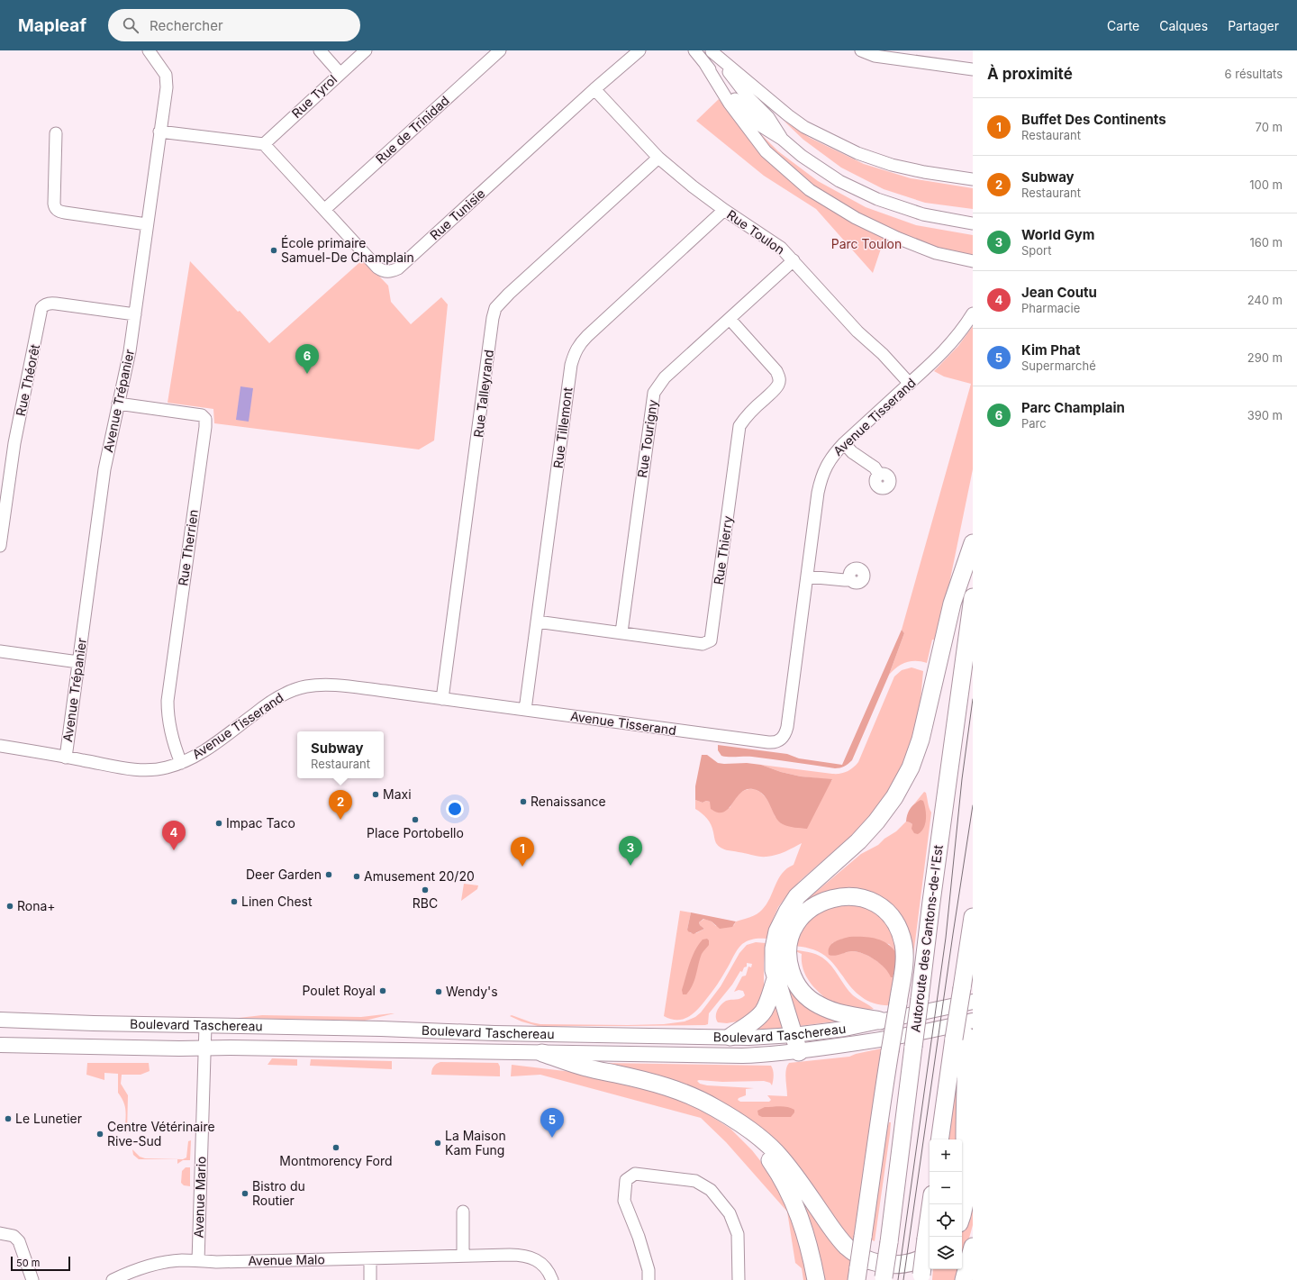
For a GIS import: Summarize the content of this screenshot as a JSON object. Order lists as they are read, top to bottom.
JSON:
{
  "streets": {
    "highway": ["Autoroute des Cantons-de-l'Est"],
    "main road": ["Boulevard Taschereau"],
    "street": [
      "Rue Tyrol",
      "Rue de Trinidad",
      "Rue Tunisie",
      "Rue Toulon",
      "Rue Théorêt",
      "Rue Talleyrand",
      "Avenue Trépanier",
      "Avenue Tisserand",
      "Rue Tillemont",
      "Rue Tourigny",
      "Rue Therrien",
      "Rue Thierry",
      "Avenue Mario",
      "Avenue Malo"
    ]
  },
  "crossings": [
    ["Rue Tyrol", "Rue Tunisie"],
    ["Rue de Trinidad", "Rue Tunisie"],
    ["Rue Tunisie", "Rue Toulon"],
    ["Rue Toulon", "Rue Talleyrand"],
    ["Rue Toulon", "Avenue Tisserand"],
    ["Rue Toulon", "Rue Tillemont"],
    ["Rue Toulon", "Rue Tourigny"],
    ["Rue Théorêt", "Avenue Trépanier"],
    ["Rue Talleyrand", "Avenue Tisserand"],
    ["Avenue Trépanier", "Avenue Tisserand"],
    ["Avenue Trépanier", "Rue Therrien"],
    ["Avenue Tisserand", "Rue Tillemont"],
    ["Avenue Tisserand", "Rue Therrien"],
    ["Rue Tillemont", "Rue Thierry"],
    ["Rue Tourigny", "Rue Thierry"],
    ["Boulevard Taschereau", "Avenue Mario"],
    ["Avenue Mario", "Avenue Malo"]
  ],
  "parks": ["Parc Toulon"],
  "places": [
    "École primaire Samuel-De Champlain",
    "Maxi",
    "Renaissance",
    "Place Portobello",
    "Impac Taco",
    "Deer Garden",
    "Amusement 20/20",
    "RBC",
    "Linen Chest",
    "Rona+",
    "Poulet Royal",
    "Wendy's",
    "Le Lunetier",
    "Centre Vétérinaire Rive-Sud",
    "La Maison Kam Fung",
    "Montmorency Ford",
    "Bistro du Routier"
  ],
  "scale_bar": "50 m",
  "page": {
    "header": "Mapleaf",
    "search": "Rechercher",
    "nav": ["Carte", "Calques", "Partager"],
    "heading": ["À proximité", "6 résultats"],
    "list": [
      {
        "mark": "1",
        "name": "Buffet Des Continents",
        "note": "Restaurant",
        "value": "70 m"
      },
      {
        "mark": "2",
        "name": "Subway",
        "note": "Restaurant",
        "value": "100 m"
      },
      {
        "mark": "3",
        "name": "World Gym",
        "note": "Sport",
        "value": "160 m"
      },
      {
        "mark": "4",
        "name": "Jean Coutu",
        "note": "Pharmacie",
        "value": "240 m"
      },
      {
        "mark": "5",
        "name": "Kim Phat",
        "note": "Supermarché",
        "value": "290 m"
      },
      {
        "mark": "6",
        "name": "Parc Champlain",
        "note": "Parc",
        "value": "390 m"
      }
    ],
    "pins": [
      "6",
      "2",
      "4",
      "3",
      "1",
      "5"
    ],
    "popup": ["Subway", "Restaurant"],
    "map_buttons": ["+", "−"],
    "scale": "50 m"
  }
}
